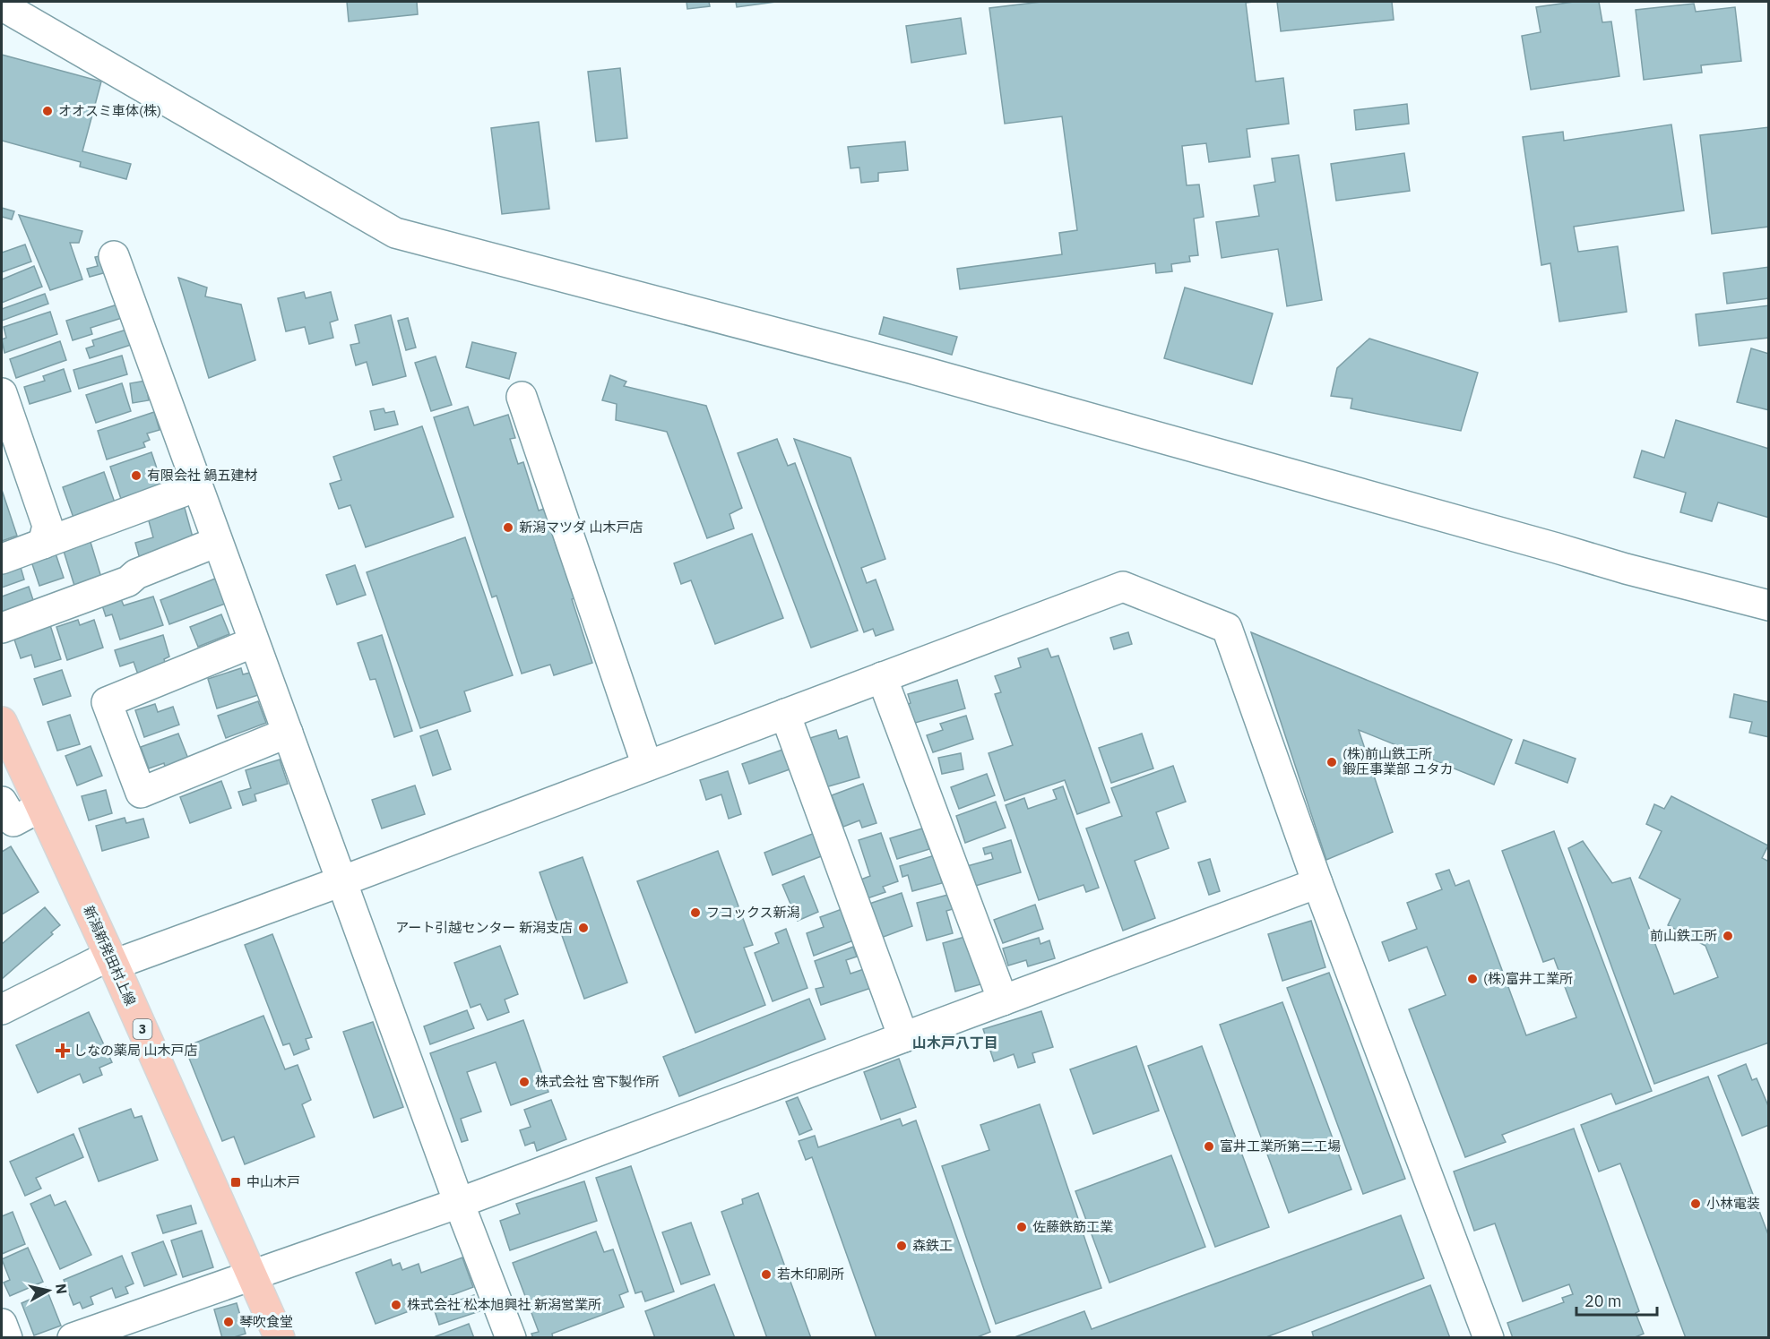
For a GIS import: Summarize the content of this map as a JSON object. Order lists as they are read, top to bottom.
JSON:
{
  "streets": {
    "main road": ["新潟新発田村上線", "3"]
  },
  "districts": ["山木戸八丁目"],
  "places": {
    "other": [
      "オオスミ車体(株)",
      "有限会社 鍋五建材",
      "新潟マツダ 山木戸店",
      "(株)前山鉄工所 鍛圧事業部 ユタカ",
      "フコックス新潟",
      "アート引越センター 新潟支店",
      "前山鉄工所",
      "(株)富井工業所",
      "株式会社 宮下製作所",
      "富井工業所第二工場",
      "小林電装",
      "佐藤鉄筋工業",
      "森鉄工",
      "若木印刷所",
      "株式会社 松本旭興社 新潟営業所",
      "琴吹食堂"
    ],
    "health": ["しなの薬局 山木戸店"],
    "transit": ["中山木戸"]
  },
  "scale_bar": "20 m",
  "north": "right"
}
